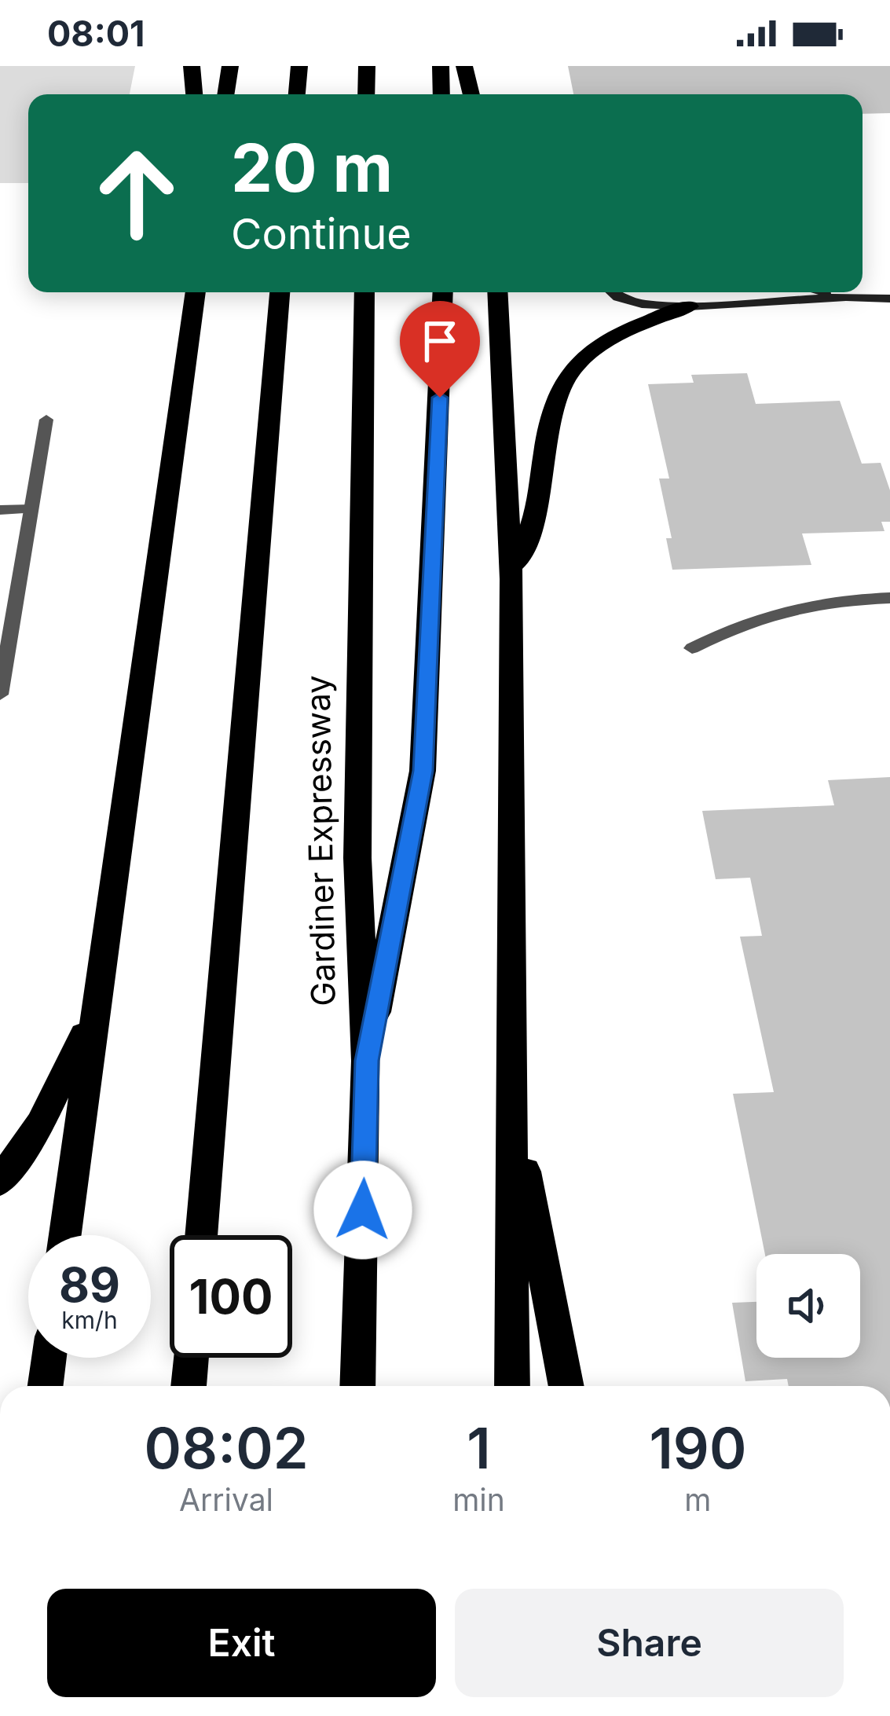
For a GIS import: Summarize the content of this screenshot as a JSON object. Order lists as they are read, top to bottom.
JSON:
{
  "streets": {
    "highway": ["Gardiner Expressway"]
  },
  "page": {
    "status": "08:01",
    "turn": ["20 m", "Continue"],
    "speed": "89 km/h",
    "limit": "100",
    "eta": [
      "08:02",
      "Arrival",
      "1",
      "min",
      "190",
      "m"
    ],
    "buttons": ["Exit", "Share"]
  }
}
